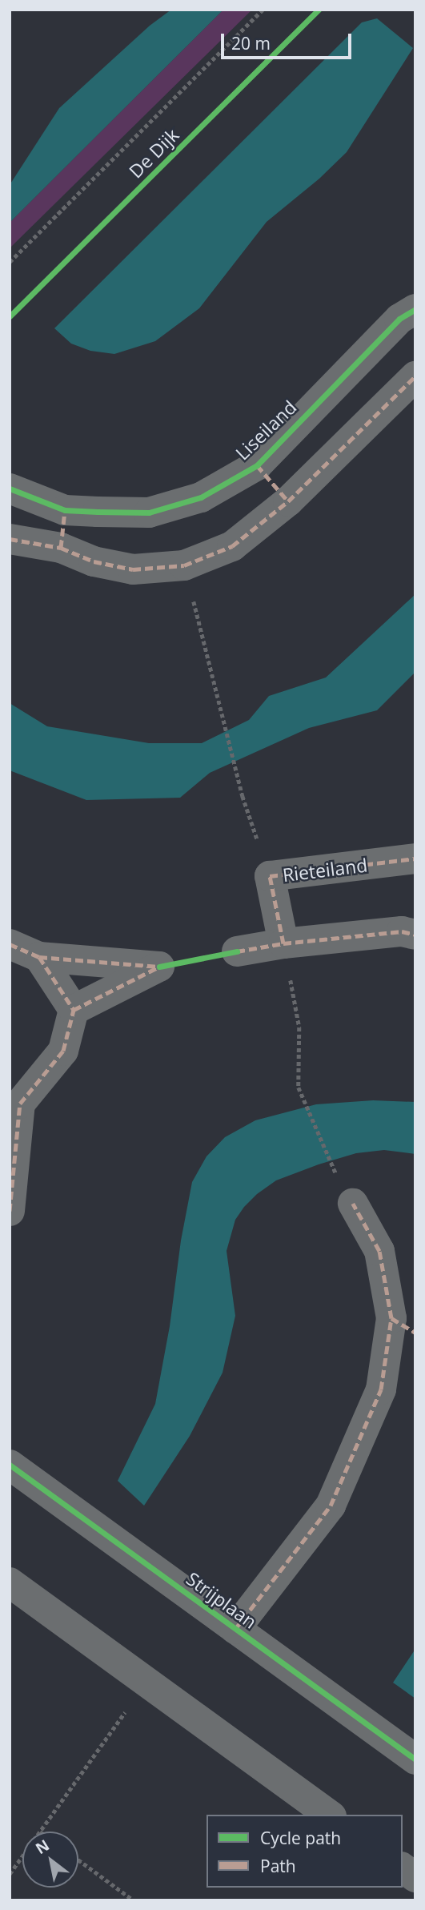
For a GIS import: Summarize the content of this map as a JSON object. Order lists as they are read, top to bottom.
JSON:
{
  "streets": {
    "street": ["Liseiland", "Rieteiland", "Strijplaan"],
    "cycle path": ["De Dijk"]
  },
  "legend": ["Cycle path", "Path"],
  "scale_bar": "20 m",
  "north": "top left"
}
